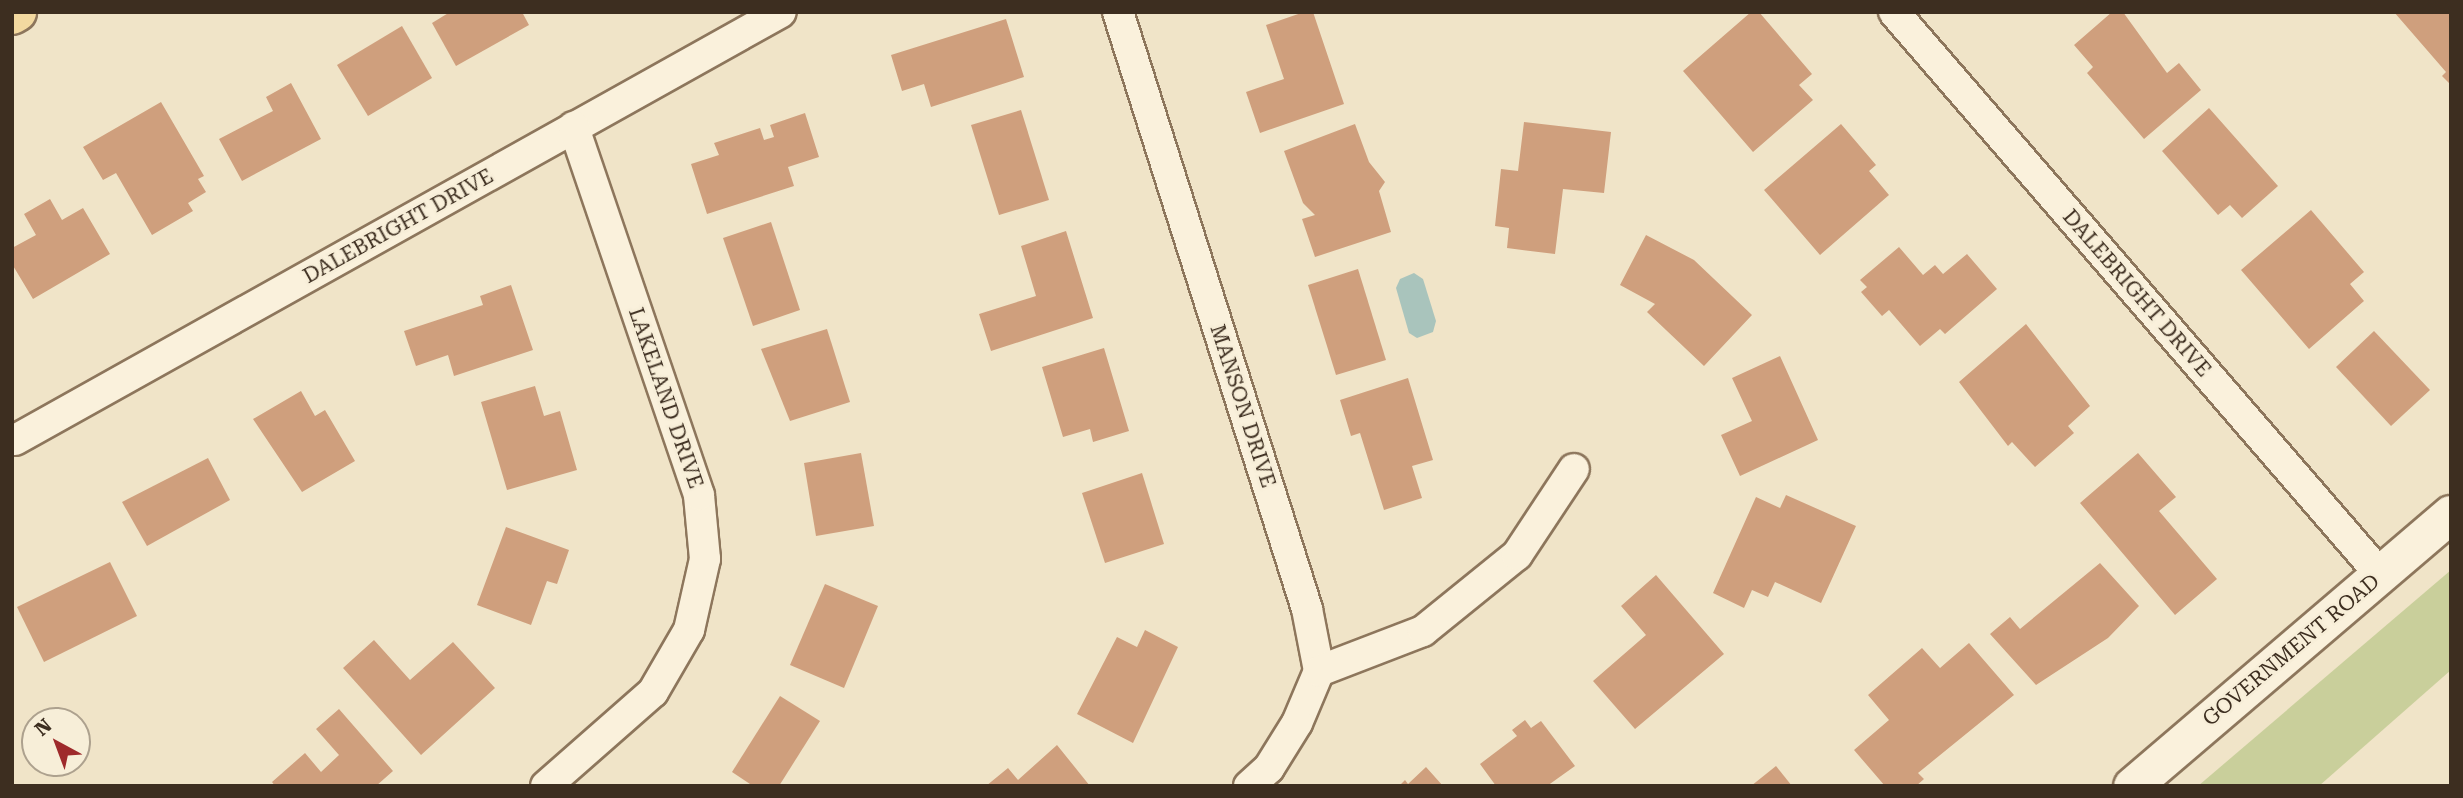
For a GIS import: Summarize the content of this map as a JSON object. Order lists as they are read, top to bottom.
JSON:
{
  "streets": {
    "street": [
      "DALEBRIGHT DRIVE",
      "LAKELAND DRIVE",
      "MANSON DRIVE",
      "GOVERNMENT ROAD"
    ]
  },
  "crossings": [
    ["DALEBRIGHT DRIVE", "LAKELAND DRIVE"],
    ["DALEBRIGHT DRIVE", "GOVERNMENT ROAD"]
  ],
  "north": "top left"
}
